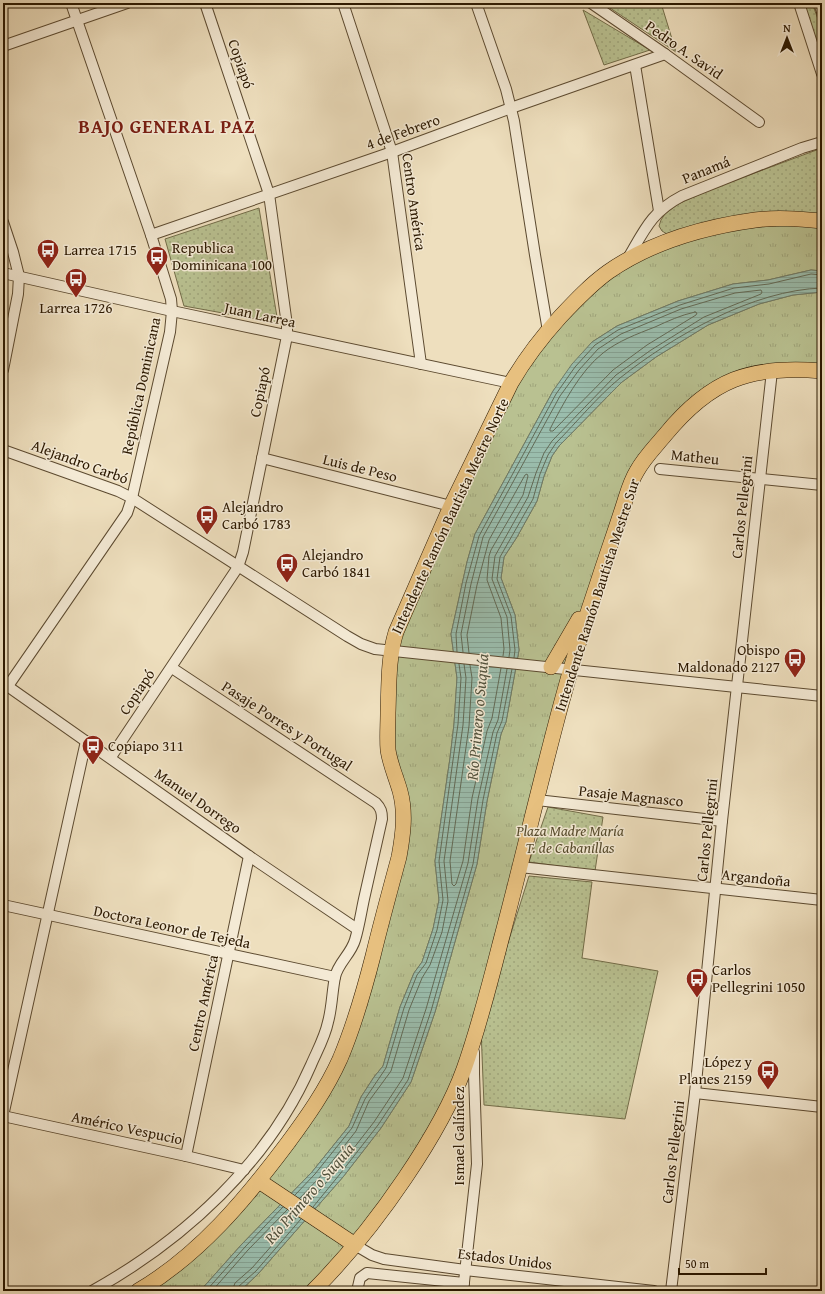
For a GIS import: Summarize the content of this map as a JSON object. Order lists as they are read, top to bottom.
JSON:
{
  "streets": {
    "main road": ["Intendente Ramón Bautista Mestre Norte", "Intendente Ramón Bautista Mestre Sur"],
    "street": [
      "Pedro A. Savid",
      "Copiapó",
      "4 de Febrero",
      "Panamá",
      "Centro América",
      "Juan Larrea",
      "República Dominicana",
      "Matheu",
      "Alejandro Carbó",
      "Luis de Peso",
      "Carlos Pellegrini",
      "Pasaje Porres y Portugal",
      "Pasaje Magnasco",
      "Manuel Dorrego",
      "Argandoña",
      "Doctora Leonor de Tejeda",
      "Américo Vespucio",
      "Ismael Galíndez",
      "Estados Unidos"
    ]
  },
  "crossings": [
    ["Pedro A. Savid", "4 de Febrero"],
    ["Copiapó", "4 de Febrero"],
    ["Copiapó", "Juan Larrea"],
    ["Copiapó", "Alejandro Carbó"],
    ["Copiapó", "Luis de Peso"],
    ["Copiapó", "Pasaje Porres y Portugal"],
    ["Copiapó", "Manuel Dorrego"],
    ["4 de Febrero", "Centro América"],
    ["4 de Febrero", "República Dominicana"],
    ["Panamá", "Intendente Ramón Bautista Mestre Norte"],
    ["Centro América", "Juan Larrea"],
    ["Centro América", "Manuel Dorrego"],
    ["Centro América", "Doctora Leonor de Tejeda"],
    ["Centro América", "Américo Vespucio"],
    ["Juan Larrea", "República Dominicana"],
    ["Juan Larrea", "Intendente Ramón Bautista Mestre Norte"],
    ["República Dominicana", "Alejandro Carbó"],
    ["República Dominicana", "Manuel Dorrego"],
    ["Matheu", "Carlos Pellegrini"],
    ["Alejandro Carbó", "Carlos Pellegrini"],
    ["Alejandro Carbó", "Intendente Ramón Bautista Mestre Norte"],
    ["Alejandro Carbó", "Intendente Ramón Bautista Mestre Sur"],
    ["Luis de Peso", "Intendente Ramón Bautista Mestre Norte"],
    ["Carlos Pellegrini", "Intendente Ramón Bautista Mestre Sur"],
    ["Carlos Pellegrini", "Pasaje Magnasco"],
    ["Carlos Pellegrini", "Argandoña"],
    ["Intendente Ramón Bautista Mestre Sur", "Pasaje Magnasco"],
    ["Intendente Ramón Bautista Mestre Sur", "Argandoña"],
    ["Intendente Ramón Bautista Mestre Sur", "Ismael Galíndez"],
    ["Intendente Ramón Bautista Mestre Sur", "Estados Unidos"],
    ["Pasaje Porres y Portugal", "Manuel Dorrego"],
    ["Ismael Galíndez", "Estados Unidos"]
  ],
  "districts": ["BAJO GENERAL PAZ"],
  "water": ["Río Primero o Suquía"],
  "parks": ["Plaza Madre María T. de Cabanillas"],
  "places": {
    "bus stop": [
      "Larrea 1715",
      "Republica Dominicana 100",
      "Larrea 1726",
      "Alejandro Carbó 1783",
      "Alejandro Carbó 1841",
      "Obispo Maldonado 2127",
      "Copiapo 311",
      "Carlos Pellegrini 1050",
      "López y Planes 2159"
    ]
  },
  "scale_bar": "50 m",
  "north": "top"
}
